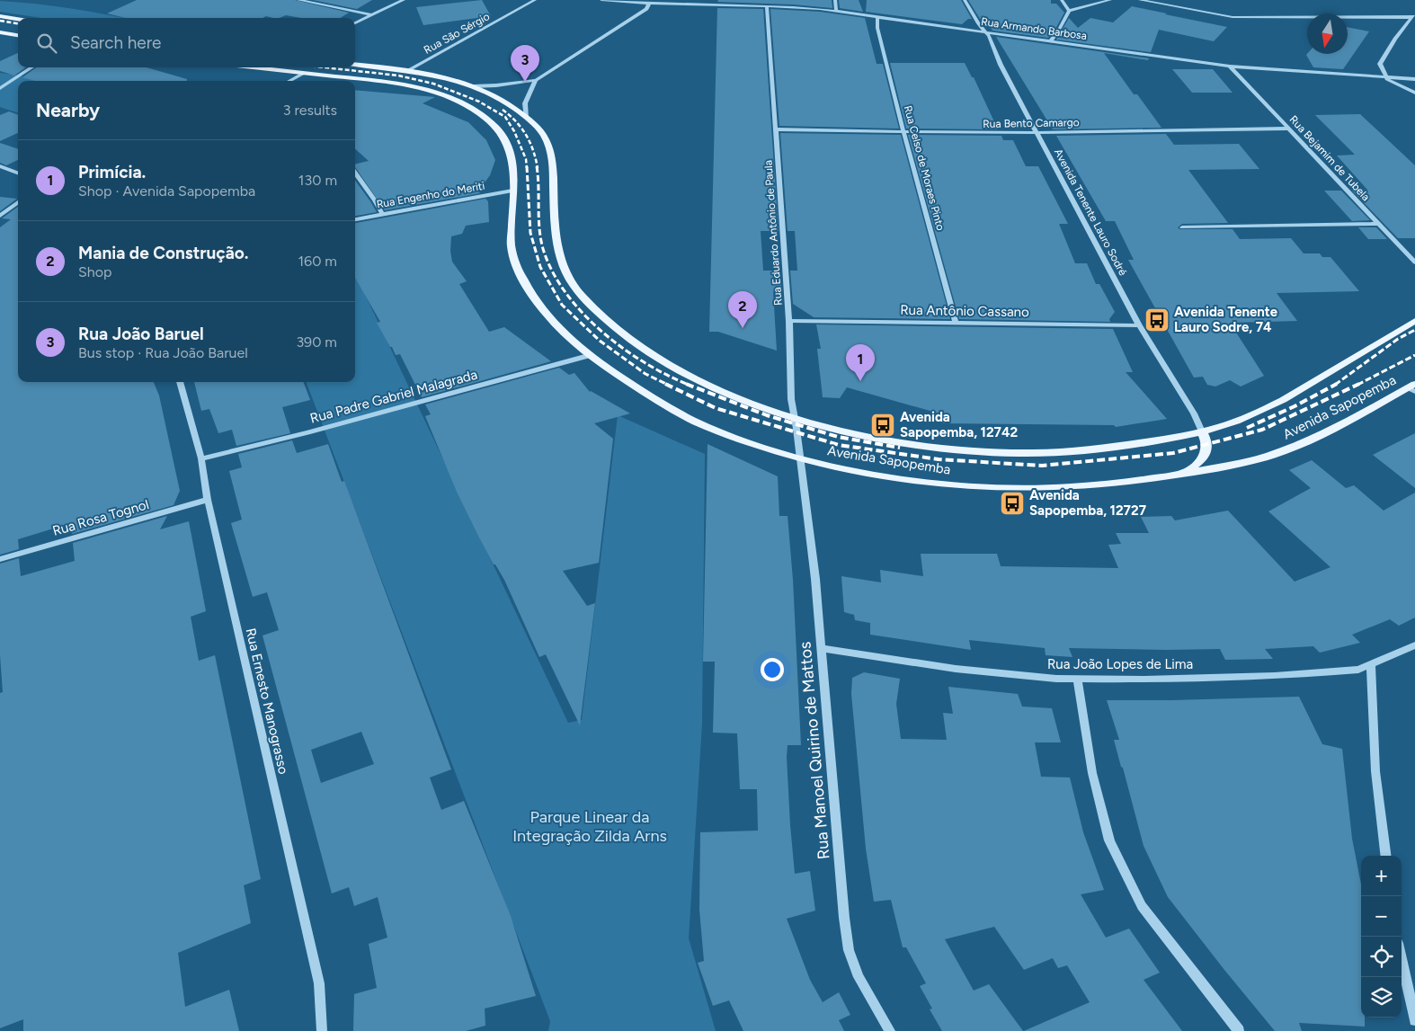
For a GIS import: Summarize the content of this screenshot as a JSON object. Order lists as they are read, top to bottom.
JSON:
{
  "streets": {
    "main road": ["Avenida Sapopemba"],
    "street": [
      "Rua Armando Barbosa",
      "Rua São Sérgio",
      "Rua Bento Camargo",
      "Rua Bejamim de Tubela",
      "Rua Celso de Moraes Pinto",
      "Rua Engenho do Meriti",
      "Avenida Tenente Lauro Sodré",
      "Rua Eduardo Antônio de Paula",
      "Rua Antônio Cassano",
      "Rua Padre Gabriel Malagrada",
      "Rua Rosa Tognol",
      "Rua João Lopes de Lima",
      "Rua Ernesto Manograsso",
      "Rua Manoel Quirino de Mattos"
    ]
  },
  "crossings": [
    ["Rua Armando Barbosa", "Rua Bejamim de Tubela"],
    ["Rua Armando Barbosa", "Rua Celso de Moraes Pinto"],
    ["Rua Armando Barbosa", "Avenida Tenente Lauro Sodré"],
    ["Rua Armando Barbosa", "Rua Eduardo Antônio de Paula"],
    ["Rua São Sérgio", "Avenida Sapopemba"],
    ["Rua Bento Camargo", "Rua Bejamim de Tubela"],
    ["Rua Bento Camargo", "Rua Celso de Moraes Pinto"],
    ["Rua Bento Camargo", "Avenida Tenente Lauro Sodré"],
    ["Rua Bento Camargo", "Rua Eduardo Antônio de Paula"],
    ["Rua Celso de Moraes Pinto", "Rua Antônio Cassano"],
    ["Rua Engenho do Meriti", "Avenida Sapopemba"],
    ["Avenida Tenente Lauro Sodré", "Rua Antônio Cassano"],
    ["Avenida Tenente Lauro Sodré", "Avenida Sapopemba"],
    ["Rua Eduardo Antônio de Paula", "Rua Antônio Cassano"],
    ["Rua Eduardo Antônio de Paula", "Avenida Sapopemba"],
    ["Rua Eduardo Antônio de Paula", "Rua Manoel Quirino de Mattos"],
    ["Rua Padre Gabriel Malagrada", "Avenida Sapopemba"],
    ["Rua Padre Gabriel Malagrada", "Rua Ernesto Manograsso"],
    ["Avenida Sapopemba", "Rua Manoel Quirino de Mattos"],
    ["Rua Rosa Tognol", "Rua Ernesto Manograsso"],
    ["Rua João Lopes de Lima", "Rua Manoel Quirino de Mattos"]
  ],
  "parks": ["Parque Linear da Integração Zilda Arns"],
  "places": {
    "bus stop": ["Avenida Tenente Lauro Sodre, 74", "Avenida Sapopemba, 12742", "Avenida Sapopemba, 12727"]
  },
  "north": "bottom",
  "page": {
    "search": "Search here",
    "pins": ["3", "2", "1"],
    "heading": ["Nearby", "3 results"],
    "list": [
      {
        "mark": "1",
        "name": "Primícia.",
        "note": "Shop · Avenida Sapopemba",
        "value": "130 m"
      },
      {
        "mark": "2",
        "name": "Mania de Construção.",
        "note": "Shop",
        "value": "160 m"
      },
      {
        "mark": "3",
        "name": "Rua João Baruel",
        "note": "Bus stop · Rua João Baruel",
        "value": "390 m"
      }
    ],
    "map_buttons": ["+", "−"]
  }
}
